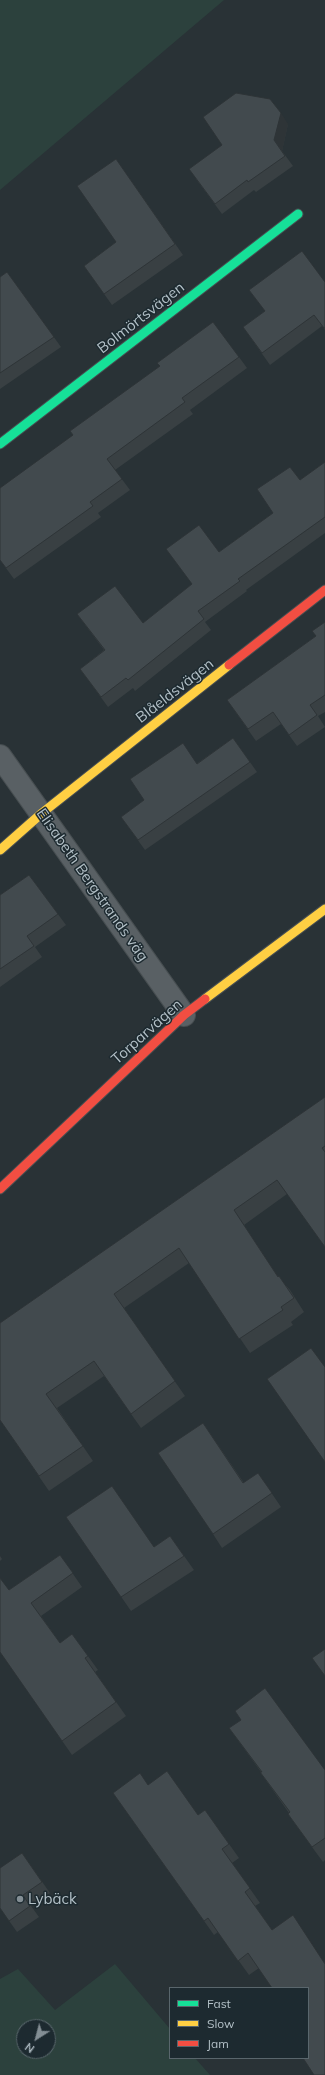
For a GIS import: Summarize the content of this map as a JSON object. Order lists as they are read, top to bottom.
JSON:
{
  "streets": {
    "street": [
      "Bolmörtsvägen",
      "Blåeldsvägen",
      "Elisabeth Bergstrands väg",
      "Torparvägen"
    ]
  },
  "crossings": [
    ["Blåeldsvägen", "Elisabeth Bergstrands väg"],
    ["Elisabeth Bergstrands väg", "Torparvägen"]
  ],
  "places": ["Lybäck"],
  "legend": ["Fast", "Slow", "Jam"],
  "north": "bottom left"
}
